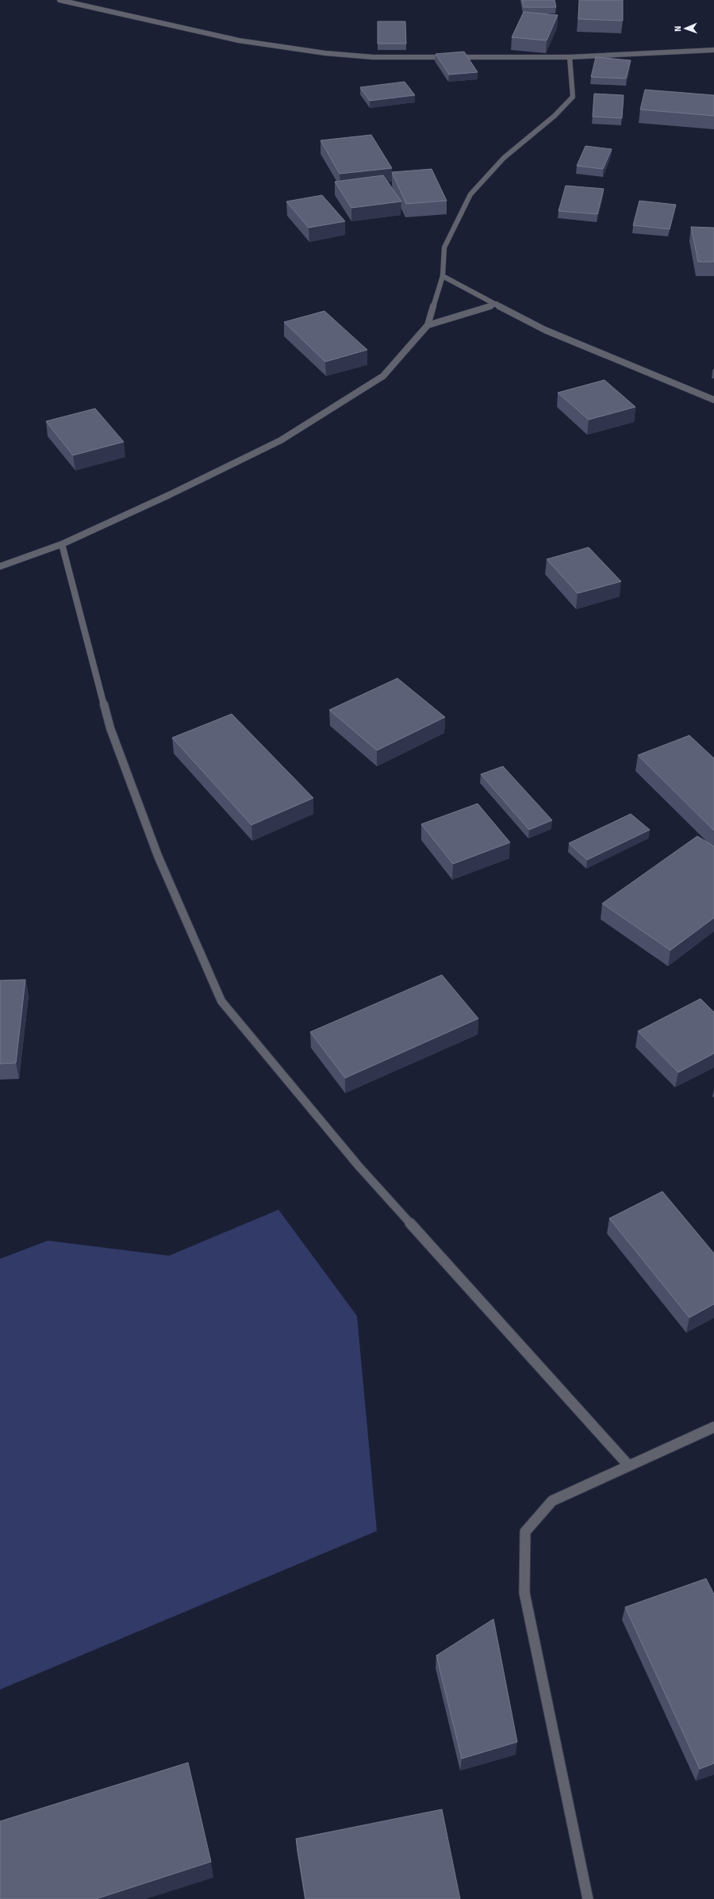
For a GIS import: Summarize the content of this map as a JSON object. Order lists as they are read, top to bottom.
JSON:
{
  "north": "left"
}
